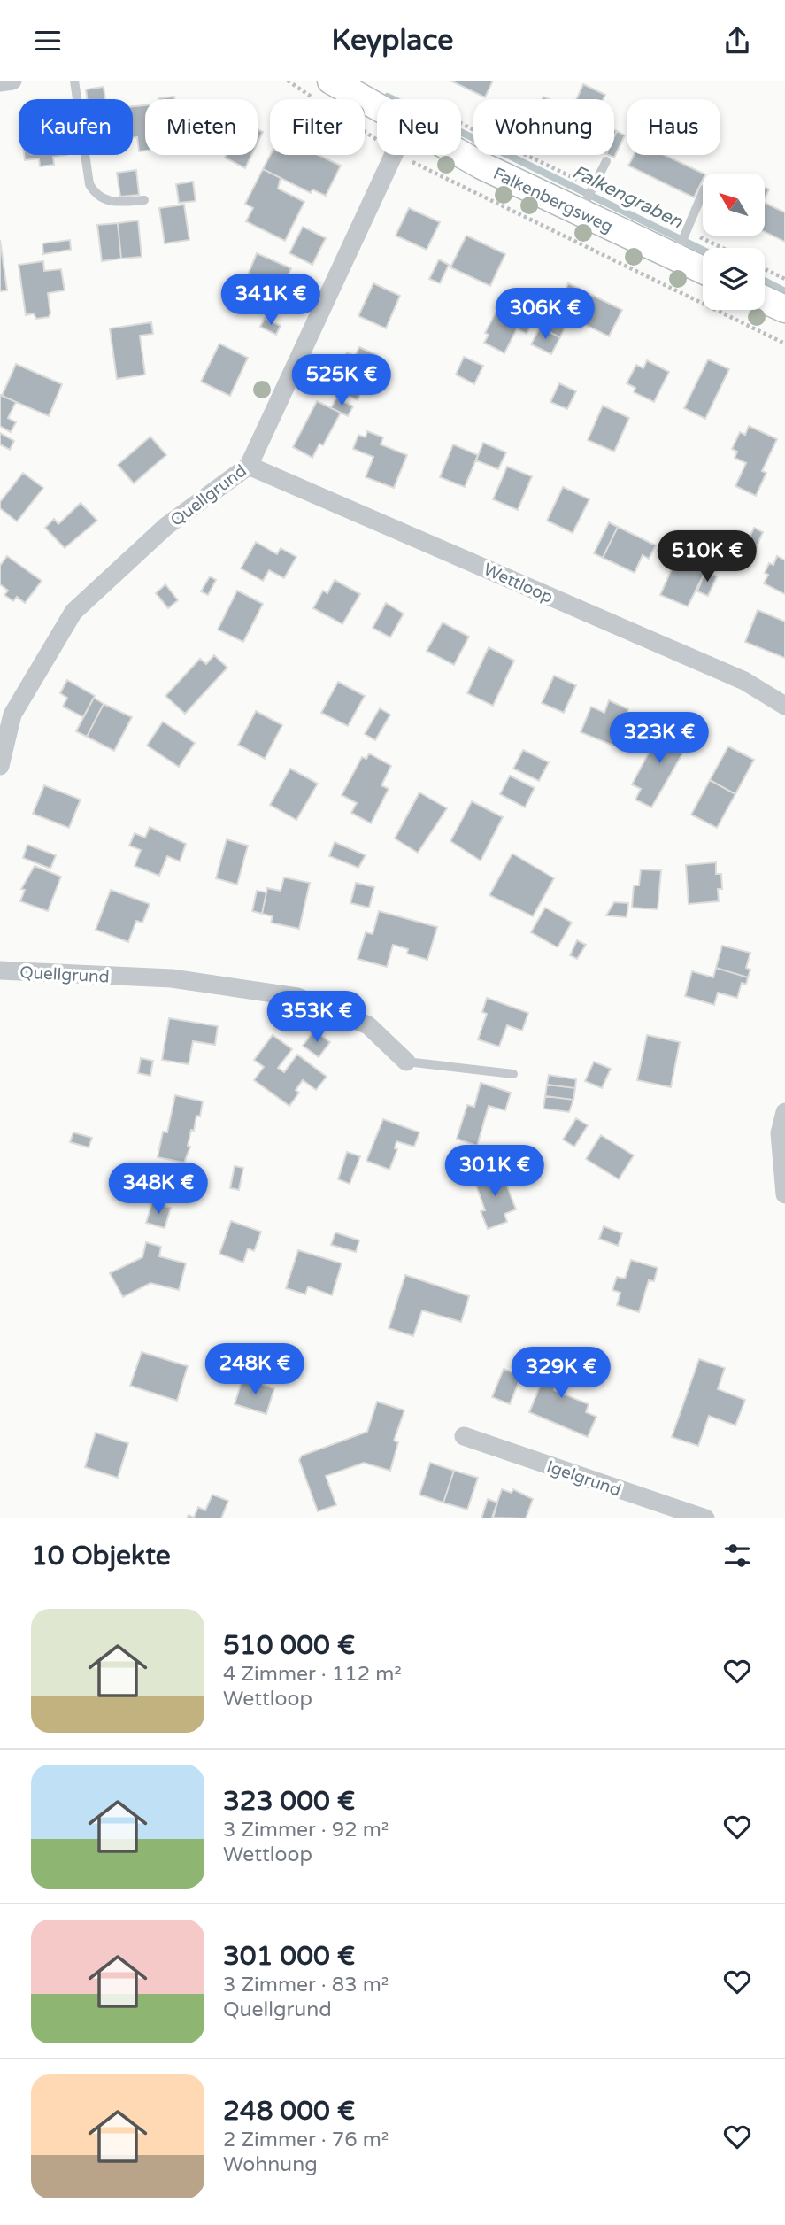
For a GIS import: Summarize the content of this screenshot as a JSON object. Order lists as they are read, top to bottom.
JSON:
{
  "streets": {
    "street": [
      "Falkenbergsweg",
      "Quellgrund",
      "Wettloop",
      "Igelgrund"
    ]
  },
  "crossings": [
    ["Quellgrund", "Wettloop"]
  ],
  "water": ["Falkengraben"],
  "north": "top left",
  "page": {
    "header": "Keyplace",
    "chip": [
      "Kaufen",
      "Mieten",
      "Filter",
      "Neu",
      "Wohnung",
      "Haus"
    ],
    "price": [
      "341K €",
      "306K €",
      "525K €",
      "510K €",
      "323K €",
      "353K €",
      "301K €",
      "348K €",
      "248K €",
      "329K €"
    ],
    "heading": "10 Objekte",
    "list": [
      {
        "name": "510 000 €",
        "note": "4 Zimmer · 112 m² · Wettloop"
      },
      {
        "name": "323 000 €",
        "note": "3 Zimmer · 92 m² · Wettloop"
      },
      {
        "name": "301 000 €",
        "note": "3 Zimmer · 83 m² · Quellgrund"
      },
      {
        "name": "248 000 €",
        "note": "2 Zimmer · 76 m² · Wohnung"
      }
    ]
  }
}
